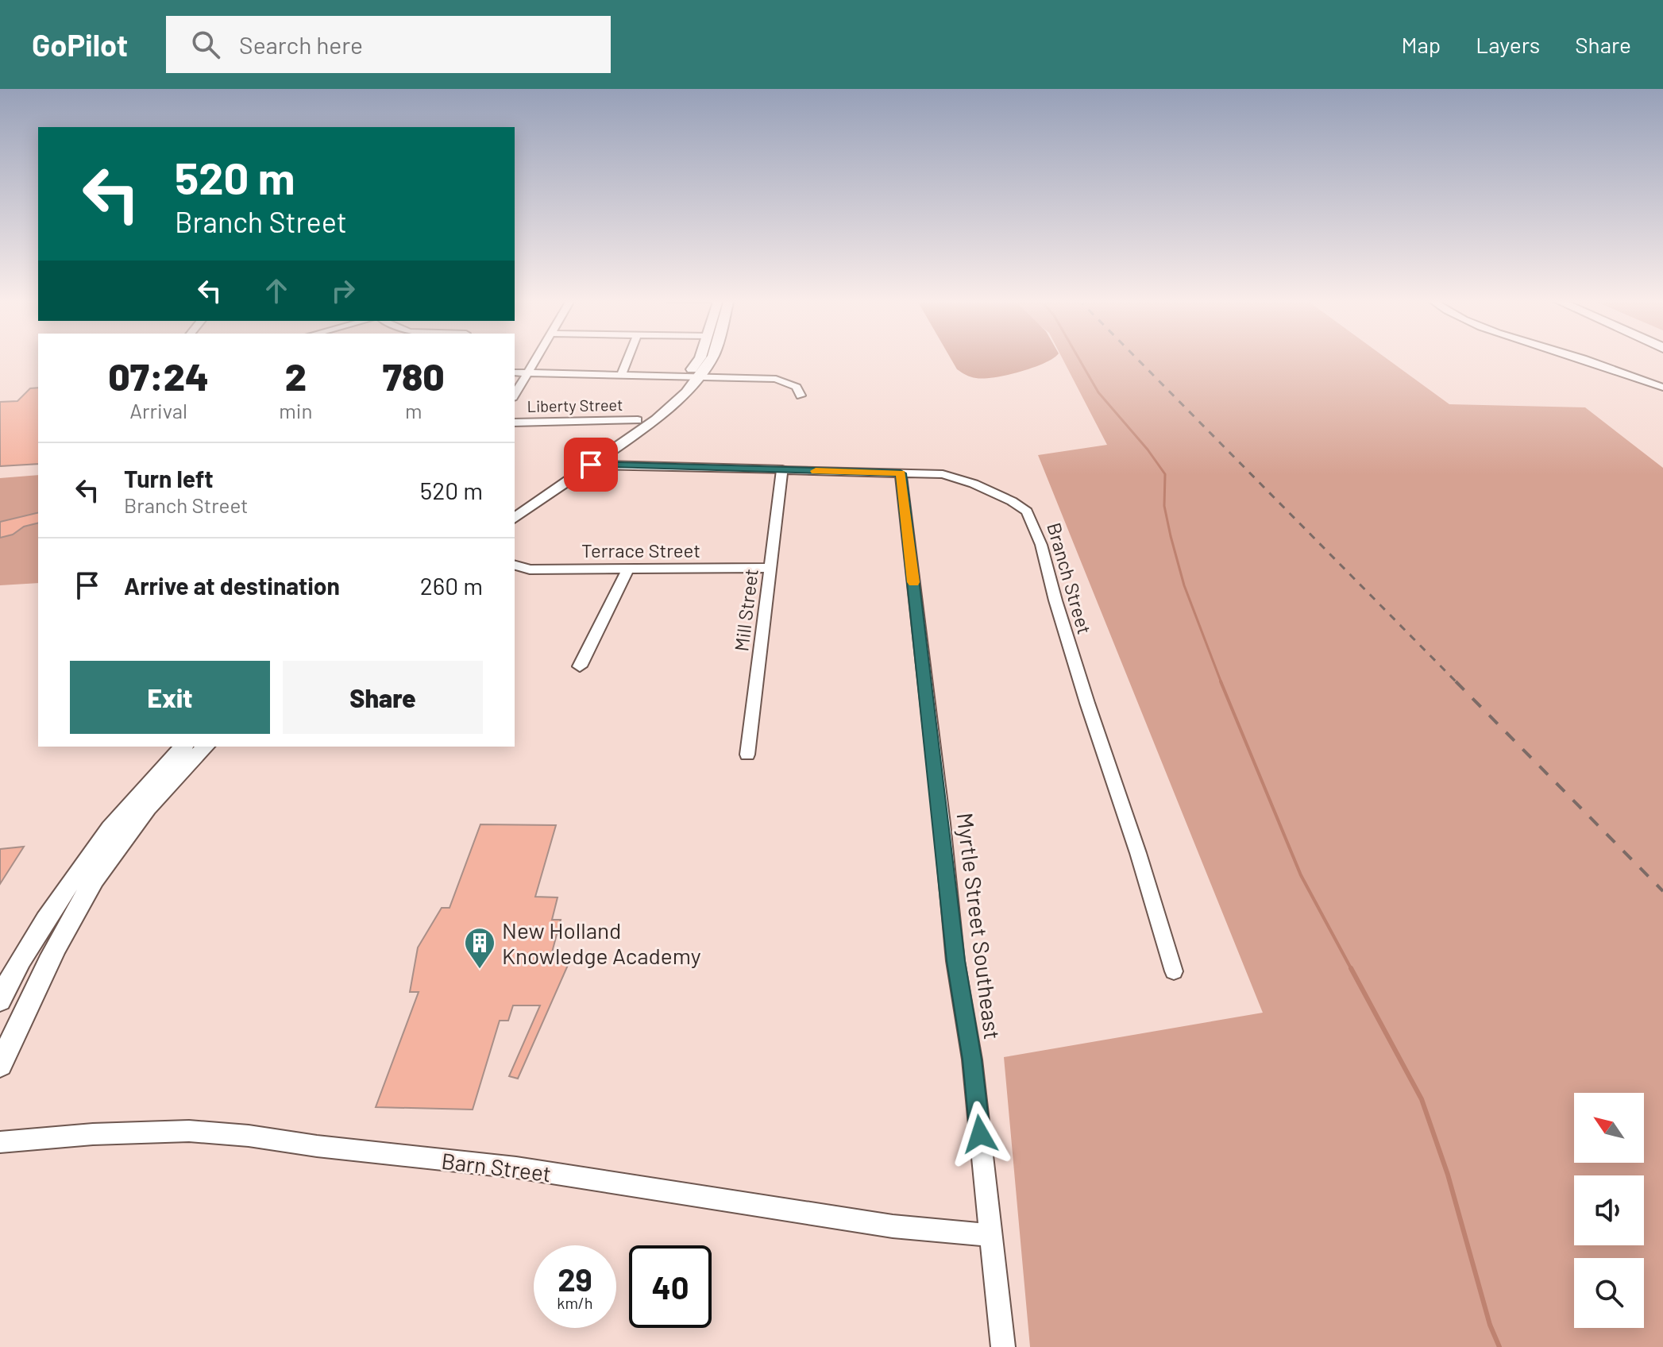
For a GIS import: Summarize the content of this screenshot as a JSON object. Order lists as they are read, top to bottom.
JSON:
{
  "streets": {
    "main road": ["Branch Street"],
    "street": [
      "Liberty Street",
      "Terrace Street",
      "Mill Street",
      "Myrtle Street Southeast",
      "Barn Street"
    ]
  },
  "crossings": [
    ["Terrace Street", "Mill Street"],
    ["Branch Street", "Mill Street"],
    ["Branch Street", "Myrtle Street Southeast"],
    ["Myrtle Street Southeast", "Barn Street"]
  ],
  "places": {
    "building": ["New Holland Knowledge Academy"]
  },
  "north": "top left",
  "page": {
    "header": "GoPilot",
    "search": "Search here",
    "nav": ["Map", "Layers", "Share"],
    "turn": ["520 m", "Branch Street"],
    "eta": [
      "07:24",
      "Arrival",
      "2",
      "min",
      "780",
      "m"
    ],
    "list": [
      {
        "name": "Turn left",
        "note": "Branch Street",
        "value": "520 m"
      },
      {
        "name": "Arrive at destination",
        "value": "260 m"
      }
    ],
    "buttons": ["Exit", "Share"],
    "speed": "29 km/h",
    "limit": "40"
  }
}
